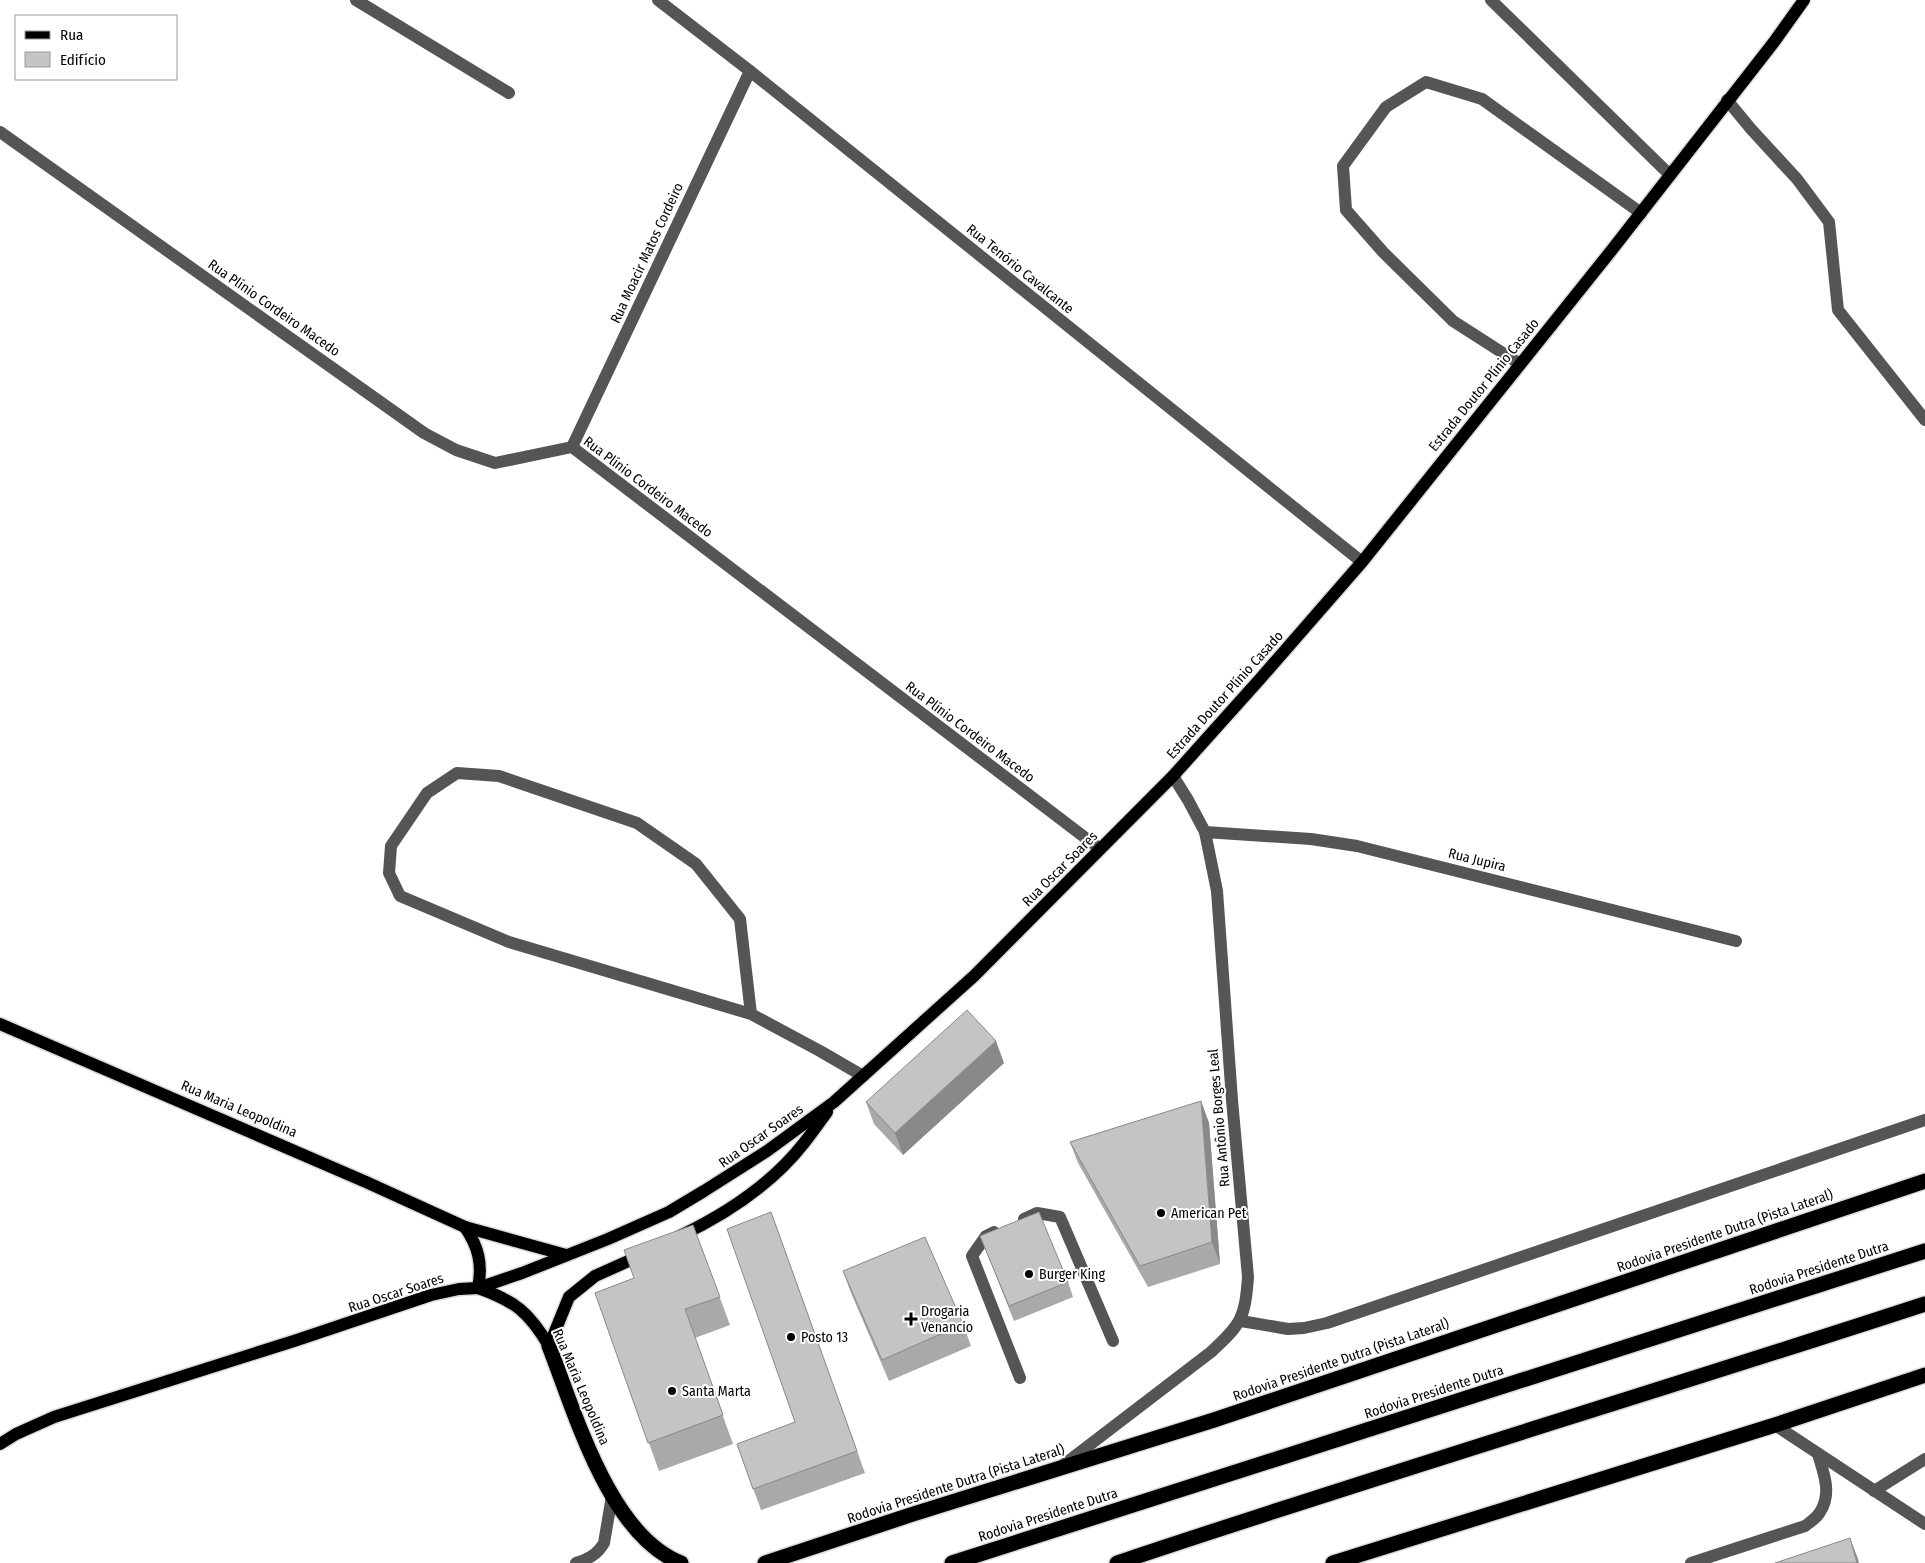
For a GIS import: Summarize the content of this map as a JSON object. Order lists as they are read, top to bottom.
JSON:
{
  "streets": {
    "highway": ["Rua Maria Leopoldina", "Rodovia Presidente Dutra (Pista Lateral)", "Rodovia Presidente Dutra"],
    "main road": ["Estrada Doutor Plínio Casado", "Rua Oscar Soares"],
    "street": [
      "Rua Moacir Matos Cordeiro",
      "Rua Tenório Cavalcante",
      "Rua Plínio Cordeiro Macedo",
      "Rua Jupira",
      "Rua Antônio Borges Leal"
    ]
  },
  "crossings": [
    ["Rua Moacir Matos Cordeiro", "Rua Tenório Cavalcante"],
    ["Rua Moacir Matos Cordeiro", "Rua Plínio Cordeiro Macedo"],
    ["Rua Tenório Cavalcante", "Estrada Doutor Plínio Casado"],
    ["Rua Plínio Cordeiro Macedo", "Rua Oscar Soares"],
    ["Estrada Doutor Plínio Casado", "Rua Oscar Soares"],
    ["Estrada Doutor Plínio Casado", "Rua Antônio Borges Leal"],
    ["Rua Jupira", "Rua Antônio Borges Leal"],
    ["Rua Oscar Soares", "Rua Maria Leopoldina"],
    ["Rua Oscar Soares", "Rua Antônio Borges Leal"],
    ["Rua Antônio Borges Leal", "Rodovia Presidente Dutra (Pista Lateral)"]
  ],
  "places": {
    "other": [
      "American Pet",
      "Burger King",
      "Posto 13",
      "Santa Marta"
    ],
    "health": ["Drogaria Venancio"]
  },
  "legend": ["Rua", "Edifício"]
}
